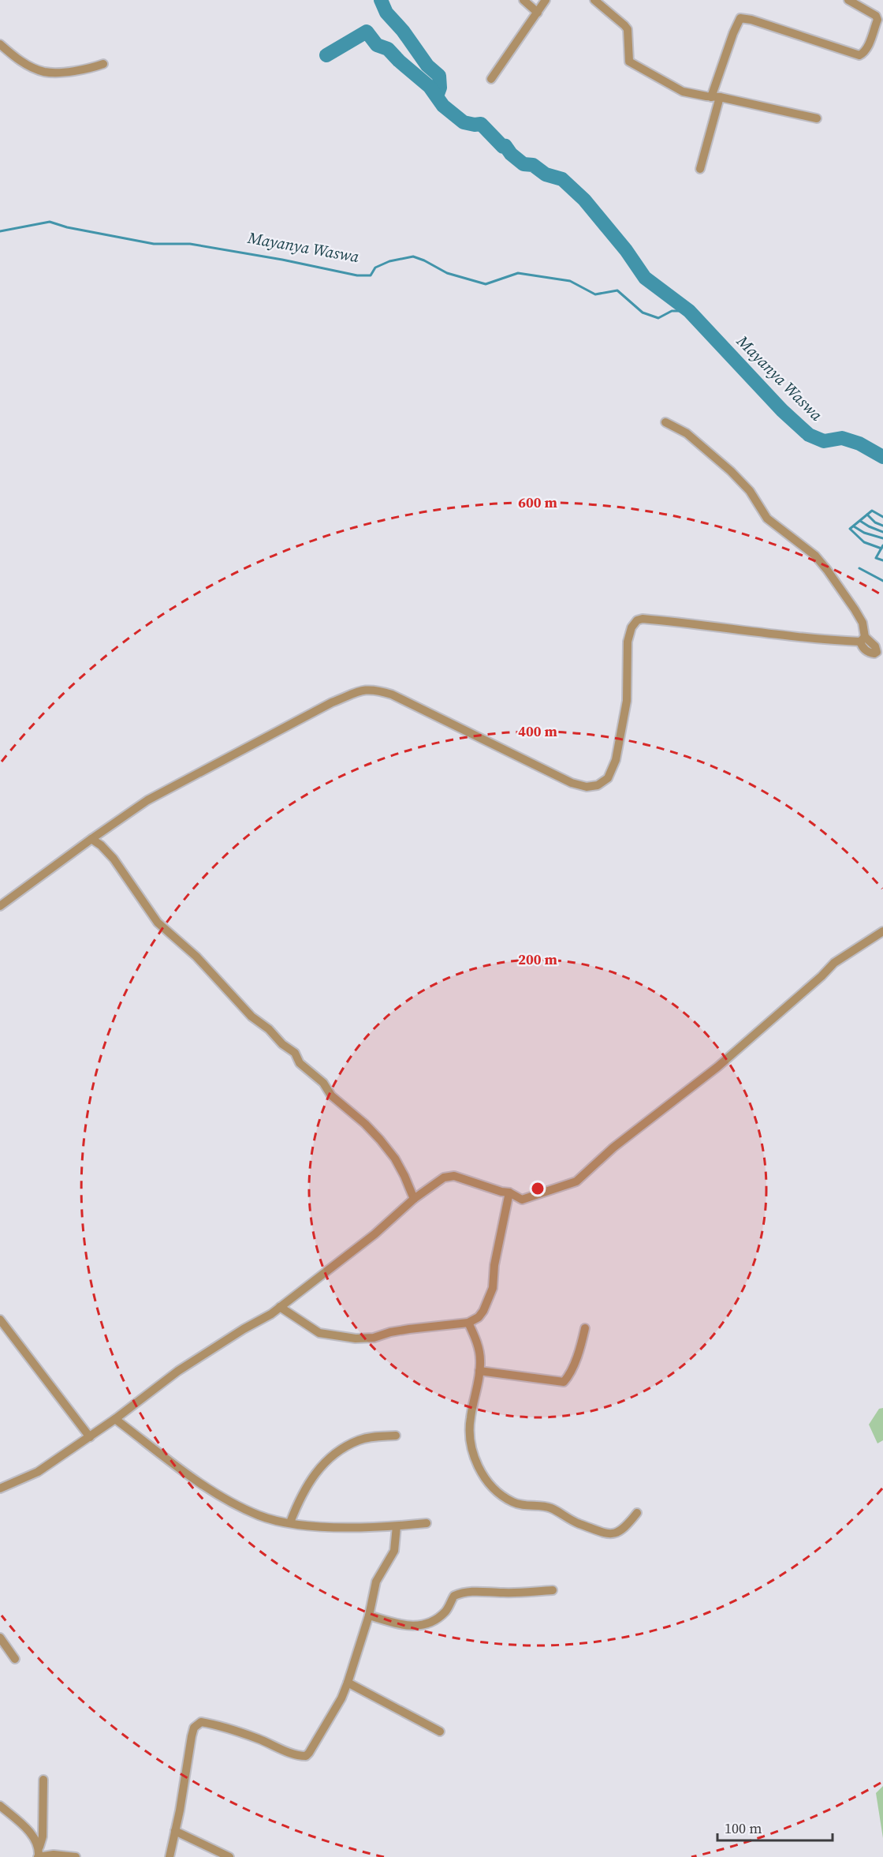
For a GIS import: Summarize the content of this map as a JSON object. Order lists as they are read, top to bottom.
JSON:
{
  "water": ["Mayanya Waswa"],
  "scale_bar": "100 m",
  "rings": ["600 m", "400 m", "200 m"]
}
